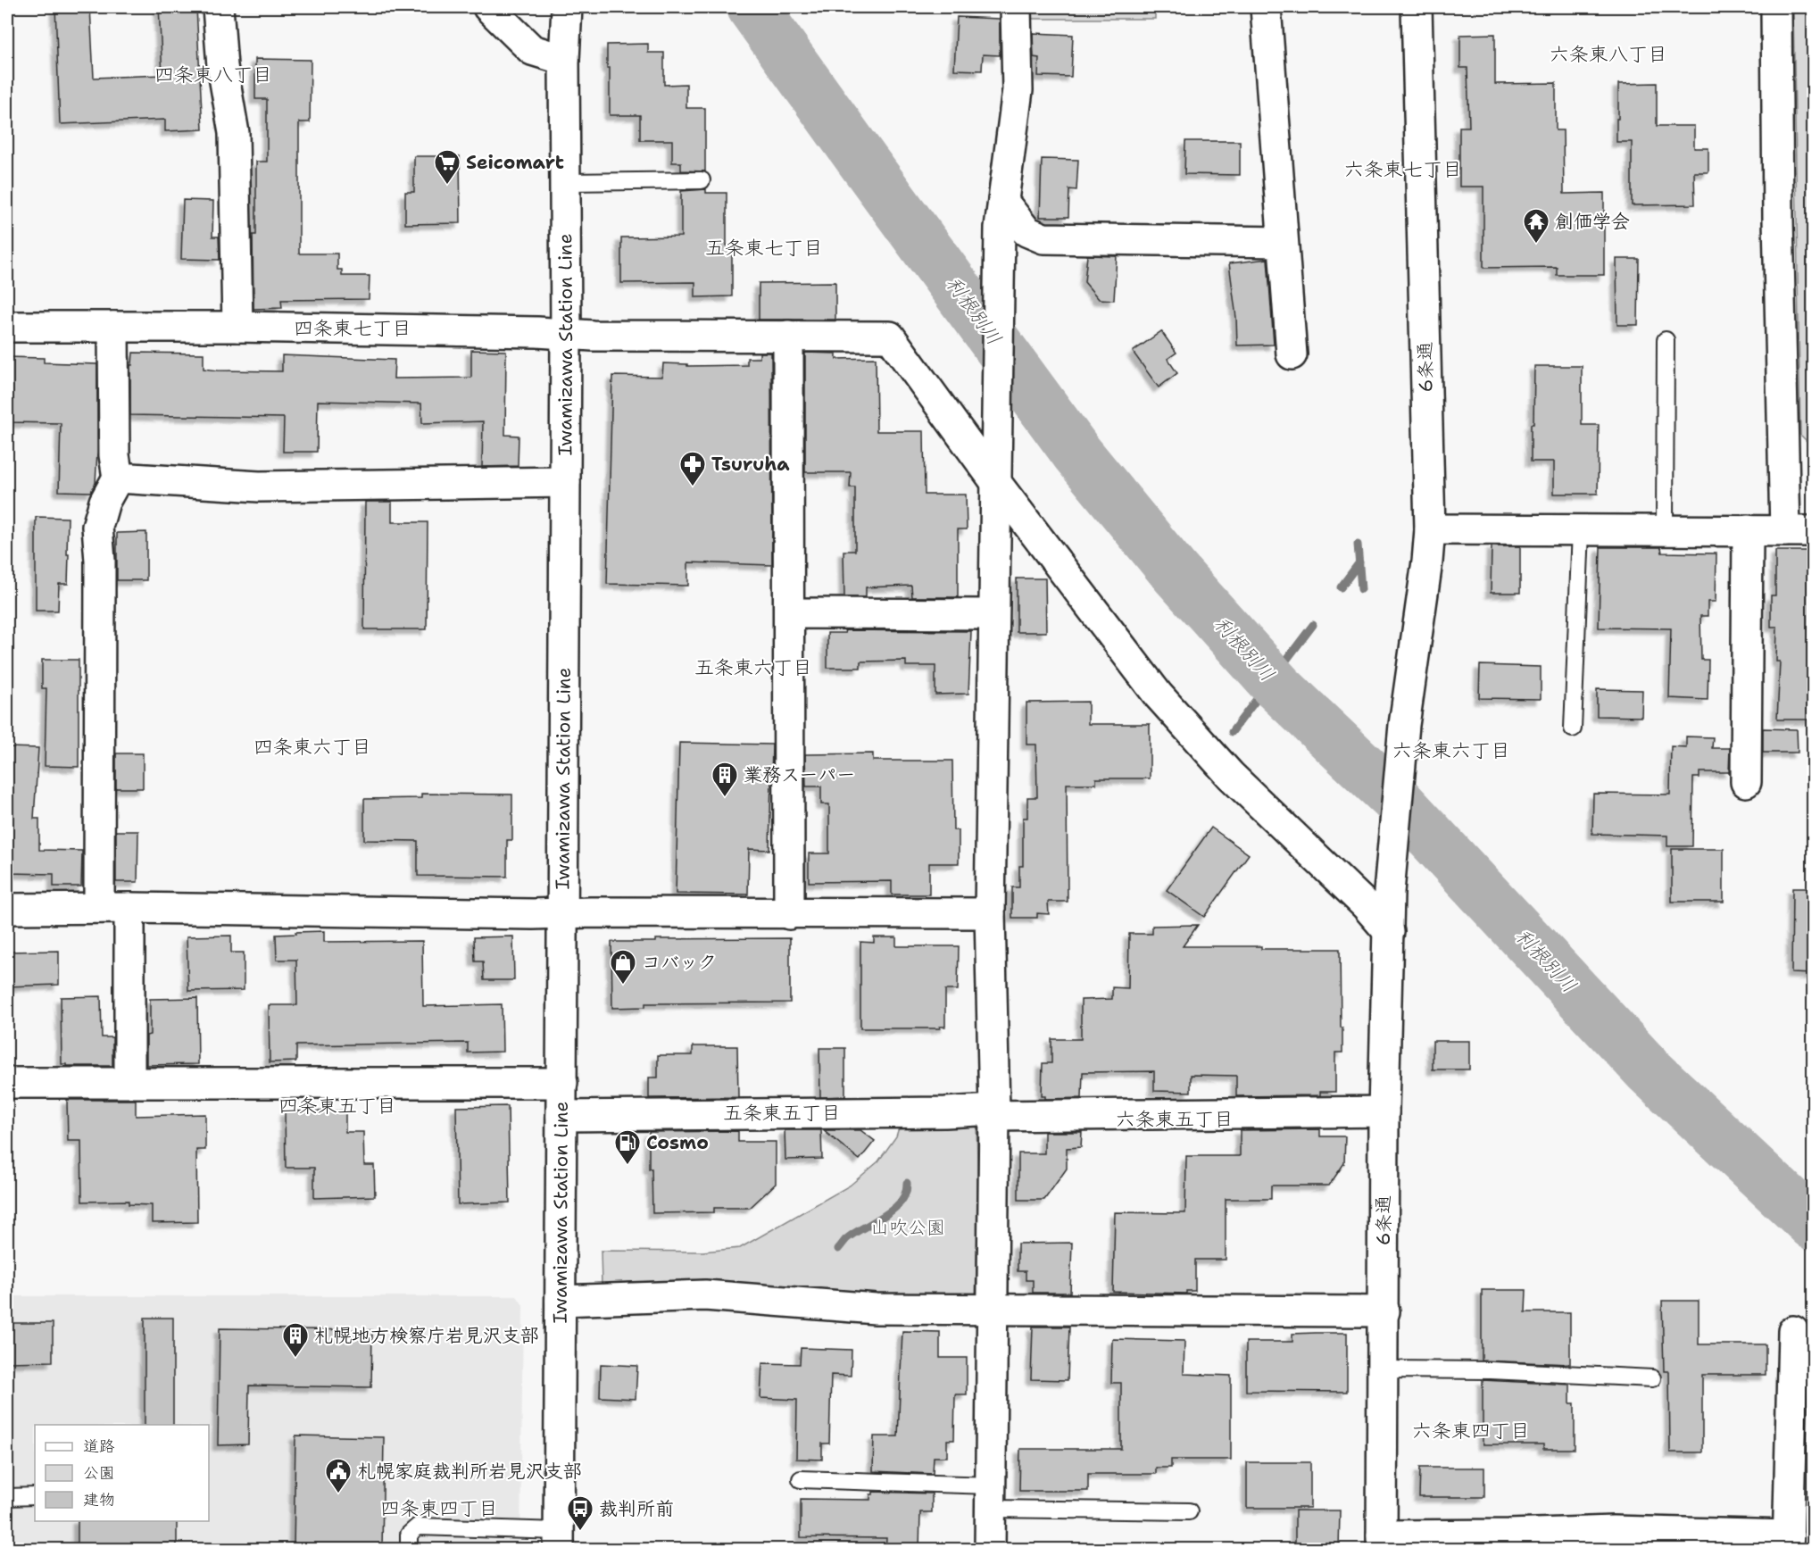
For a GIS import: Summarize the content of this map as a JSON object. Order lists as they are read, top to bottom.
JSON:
{
  "streets": {
    "street": ["Iwamizawa Station Line", "6条通"]
  },
  "districts": [
    "六条東八丁目",
    "四条東八丁目",
    "六条東七丁目",
    "五条東七丁目",
    "四条東七丁目",
    "五条東六丁目",
    "四条東六丁目",
    "六条東六丁目",
    "四条東五丁目",
    "五条東五丁目",
    "六条東五丁目",
    "六条東四丁目",
    "四条東四丁目"
  ],
  "water": ["利根別川"],
  "parks": ["山吹公園"],
  "places": {
    "supermarket": ["Seicomart"],
    "temple": ["創価学会"],
    "pharmacy": ["Tsuruha"],
    "building": ["業務スーパー", "札幌地方検察庁岩見沢支部"],
    "shop": ["コバック"],
    "fuel station": ["Cosmo"],
    "public building": ["札幌家庭裁判所岩見沢支部"],
    "bus stop": ["裁判所前"]
  },
  "legend": ["道路", "公園", "建物"]
}
